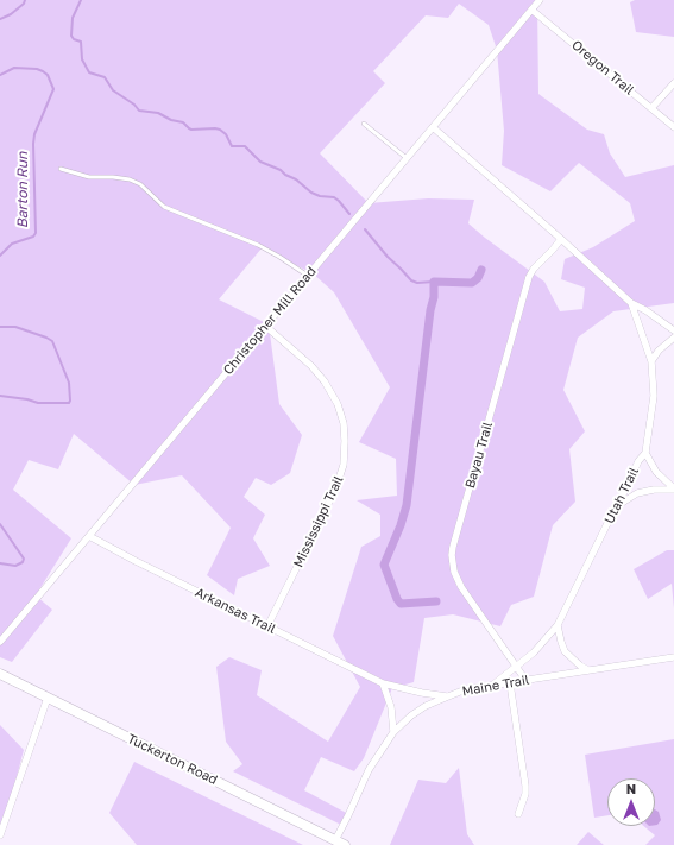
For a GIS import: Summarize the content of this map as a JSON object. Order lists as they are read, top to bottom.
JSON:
{
  "streets": {
    "main road": ["Tuckerton Road"],
    "street": [
      "Oregon Trail",
      "Christopher Mill Road",
      "Bayau Trail",
      "Utah Trail",
      "Mississippi Trail",
      "Arkansas Trail",
      "Maine Trail"
    ]
  },
  "crossings": [
    ["Oregon Trail", "Christopher Mill Road"],
    ["Christopher Mill Road", "Utah Trail"],
    ["Christopher Mill Road", "Mississippi Trail"],
    ["Christopher Mill Road", "Arkansas Trail"],
    ["Bayau Trail", "Utah Trail"],
    ["Utah Trail", "Maine Trail"],
    ["Mississippi Trail", "Arkansas Trail"],
    ["Arkansas Trail", "Maine Trail"],
    ["Maine Trail", "Tuckerton Road"]
  ],
  "water": ["Barton Run"],
  "north": "top"
}
